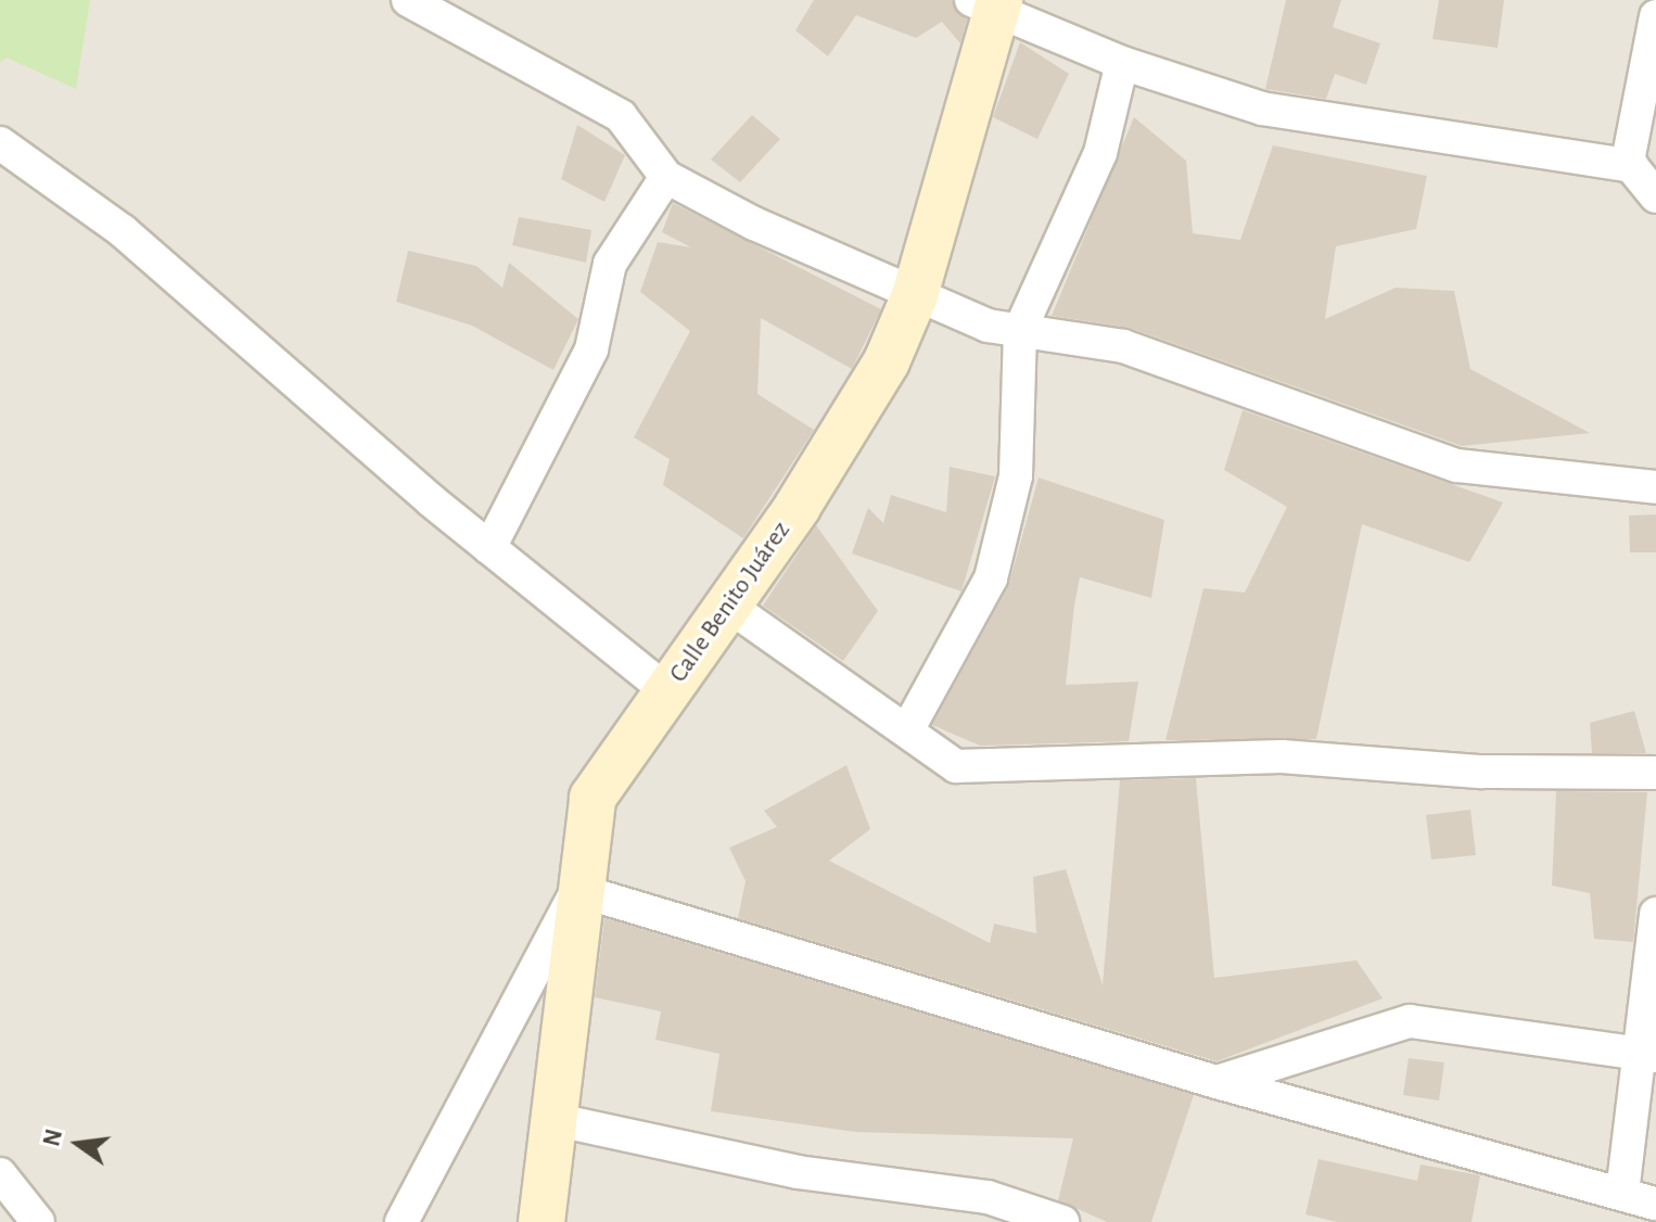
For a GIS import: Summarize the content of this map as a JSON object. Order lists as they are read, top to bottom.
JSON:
{
  "streets": {
    "main road": ["Calle Benito Juárez"]
  },
  "north": "left"
}
